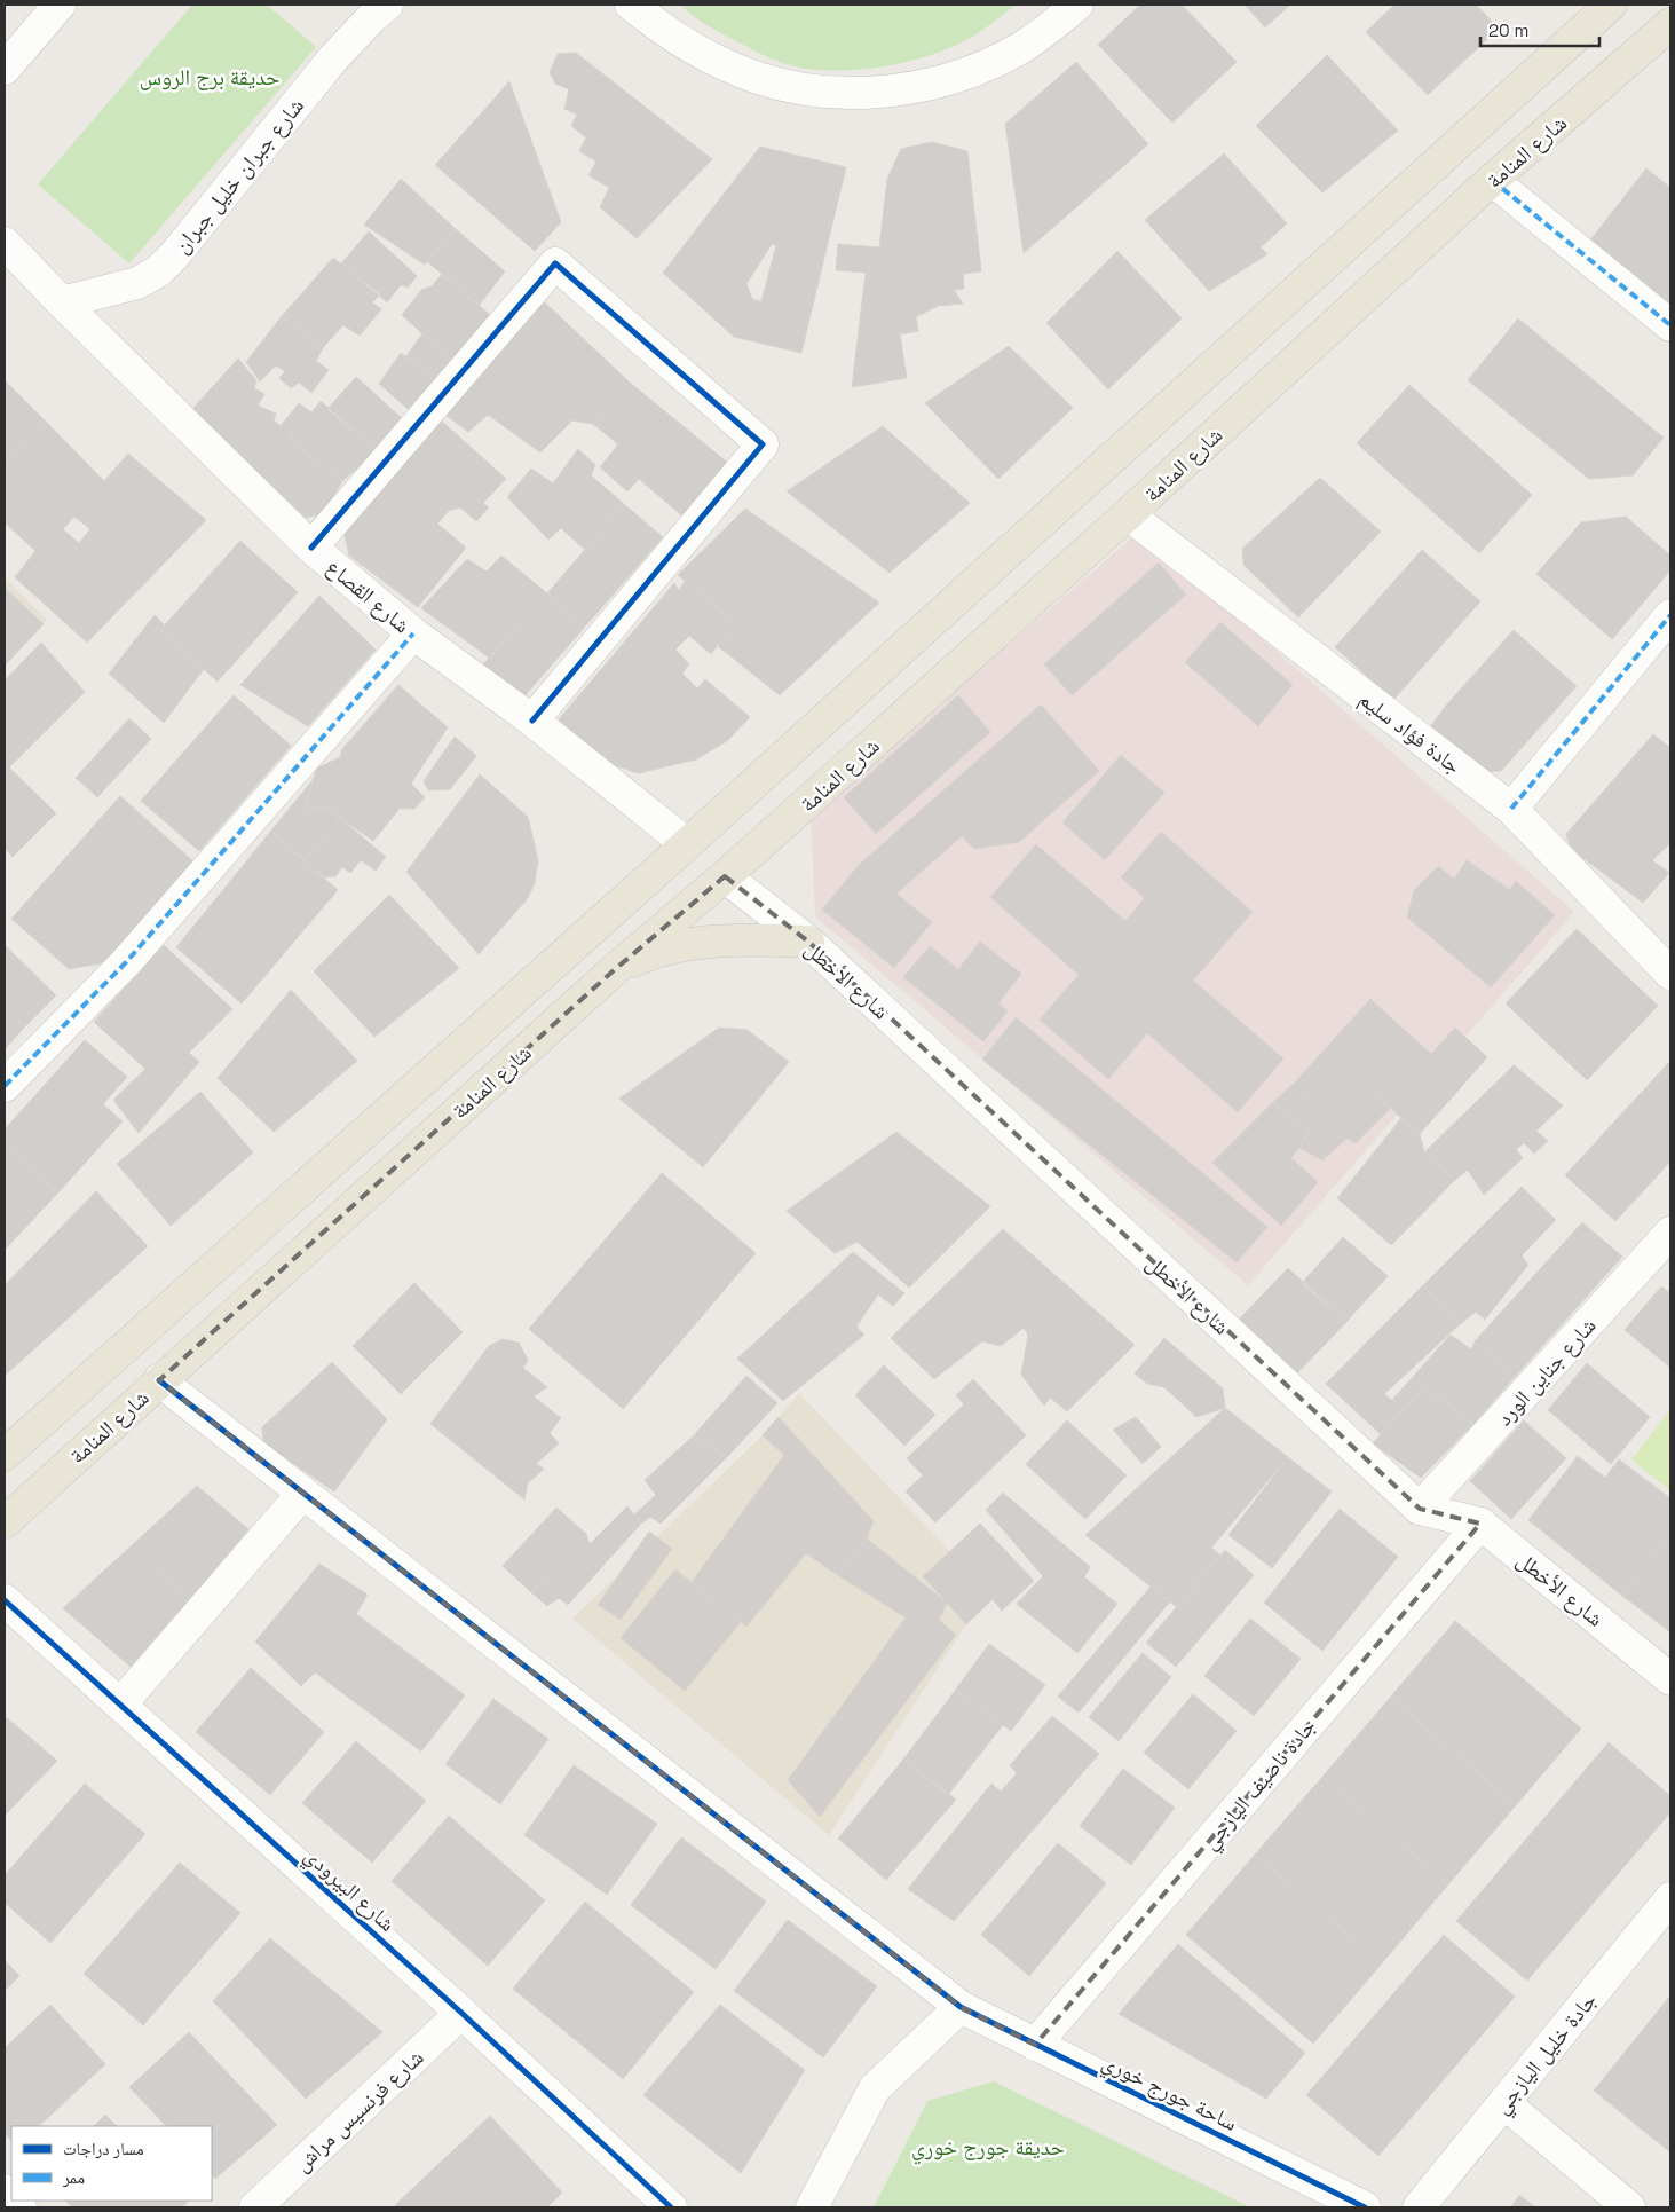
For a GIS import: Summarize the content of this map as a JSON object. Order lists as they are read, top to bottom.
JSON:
{
  "streets": {
    "main road": ["شارع المنامة"],
    "street": [
      "شارع جبران خليل جبران",
      "شارع القصاع",
      "جادة فؤاد سليم",
      "شارع الأخطل",
      "شارع جناين الورد",
      "جادة ناصيف اليازجي",
      "شارع البيرودي",
      "جادة خليل اليازجي",
      "ساحة جورج خوري",
      "شارع فرنسيس مراش"
    ]
  },
  "crossings": [
    ["شارع المنامة", "جادة فؤاد سليم"],
    ["شارع المنامة", "شارع الأخطل"],
    ["شارع المنامة", "ساحة جورج خوري"],
    ["شارع جبران خليل جبران", "شارع القصاع"],
    ["شارع الأخطل", "شارع جناين الورد"],
    ["شارع الأخطل", "جادة ناصيف اليازجي"],
    ["جادة ناصيف اليازجي", "ساحة جورج خوري"],
    ["شارع البيرودي", "شارع فرنسيس مراش"]
  ],
  "parks": ["حديقة برج الروس", "حديقة جورج خوري"],
  "legend": ["مسار دراجات", "ممر"],
  "scale_bar": "20 m"
}
